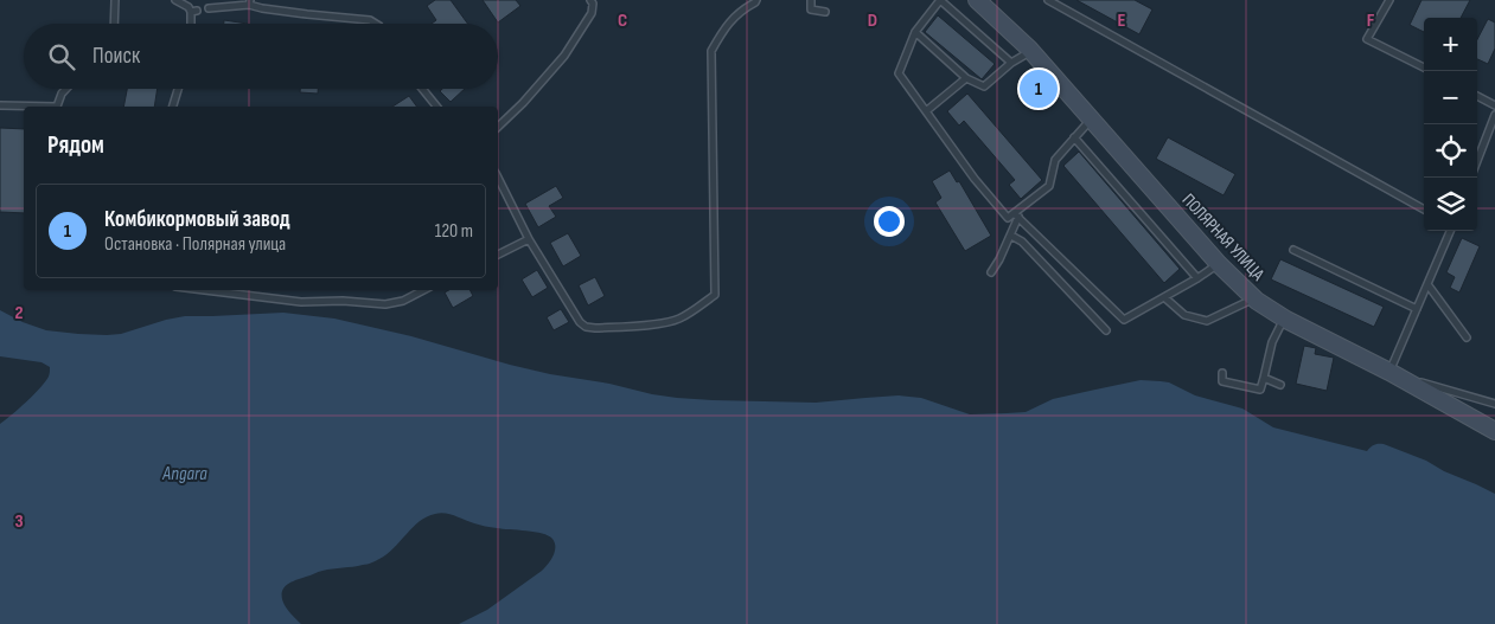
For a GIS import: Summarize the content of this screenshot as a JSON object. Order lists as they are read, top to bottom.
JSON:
{
  "streets": {
    "main road": ["ПОЛЯРНАЯ УЛИЦА"]
  },
  "water": ["Angara"],
  "page": {
    "map_buttons": ["+", "−"],
    "search": "Поиск",
    "pins": "1",
    "heading": "Рядом",
    "list": [
      {
        "mark": "1",
        "name": "Комбикормовый завод",
        "note": "Остановка · Полярная улица",
        "value": "120 m"
      }
    ]
  },
  "grid": {
    "columns": [
      "C",
      "D",
      "E",
      "F"
    ],
    "rows": ["2", "3"]
  }
}
